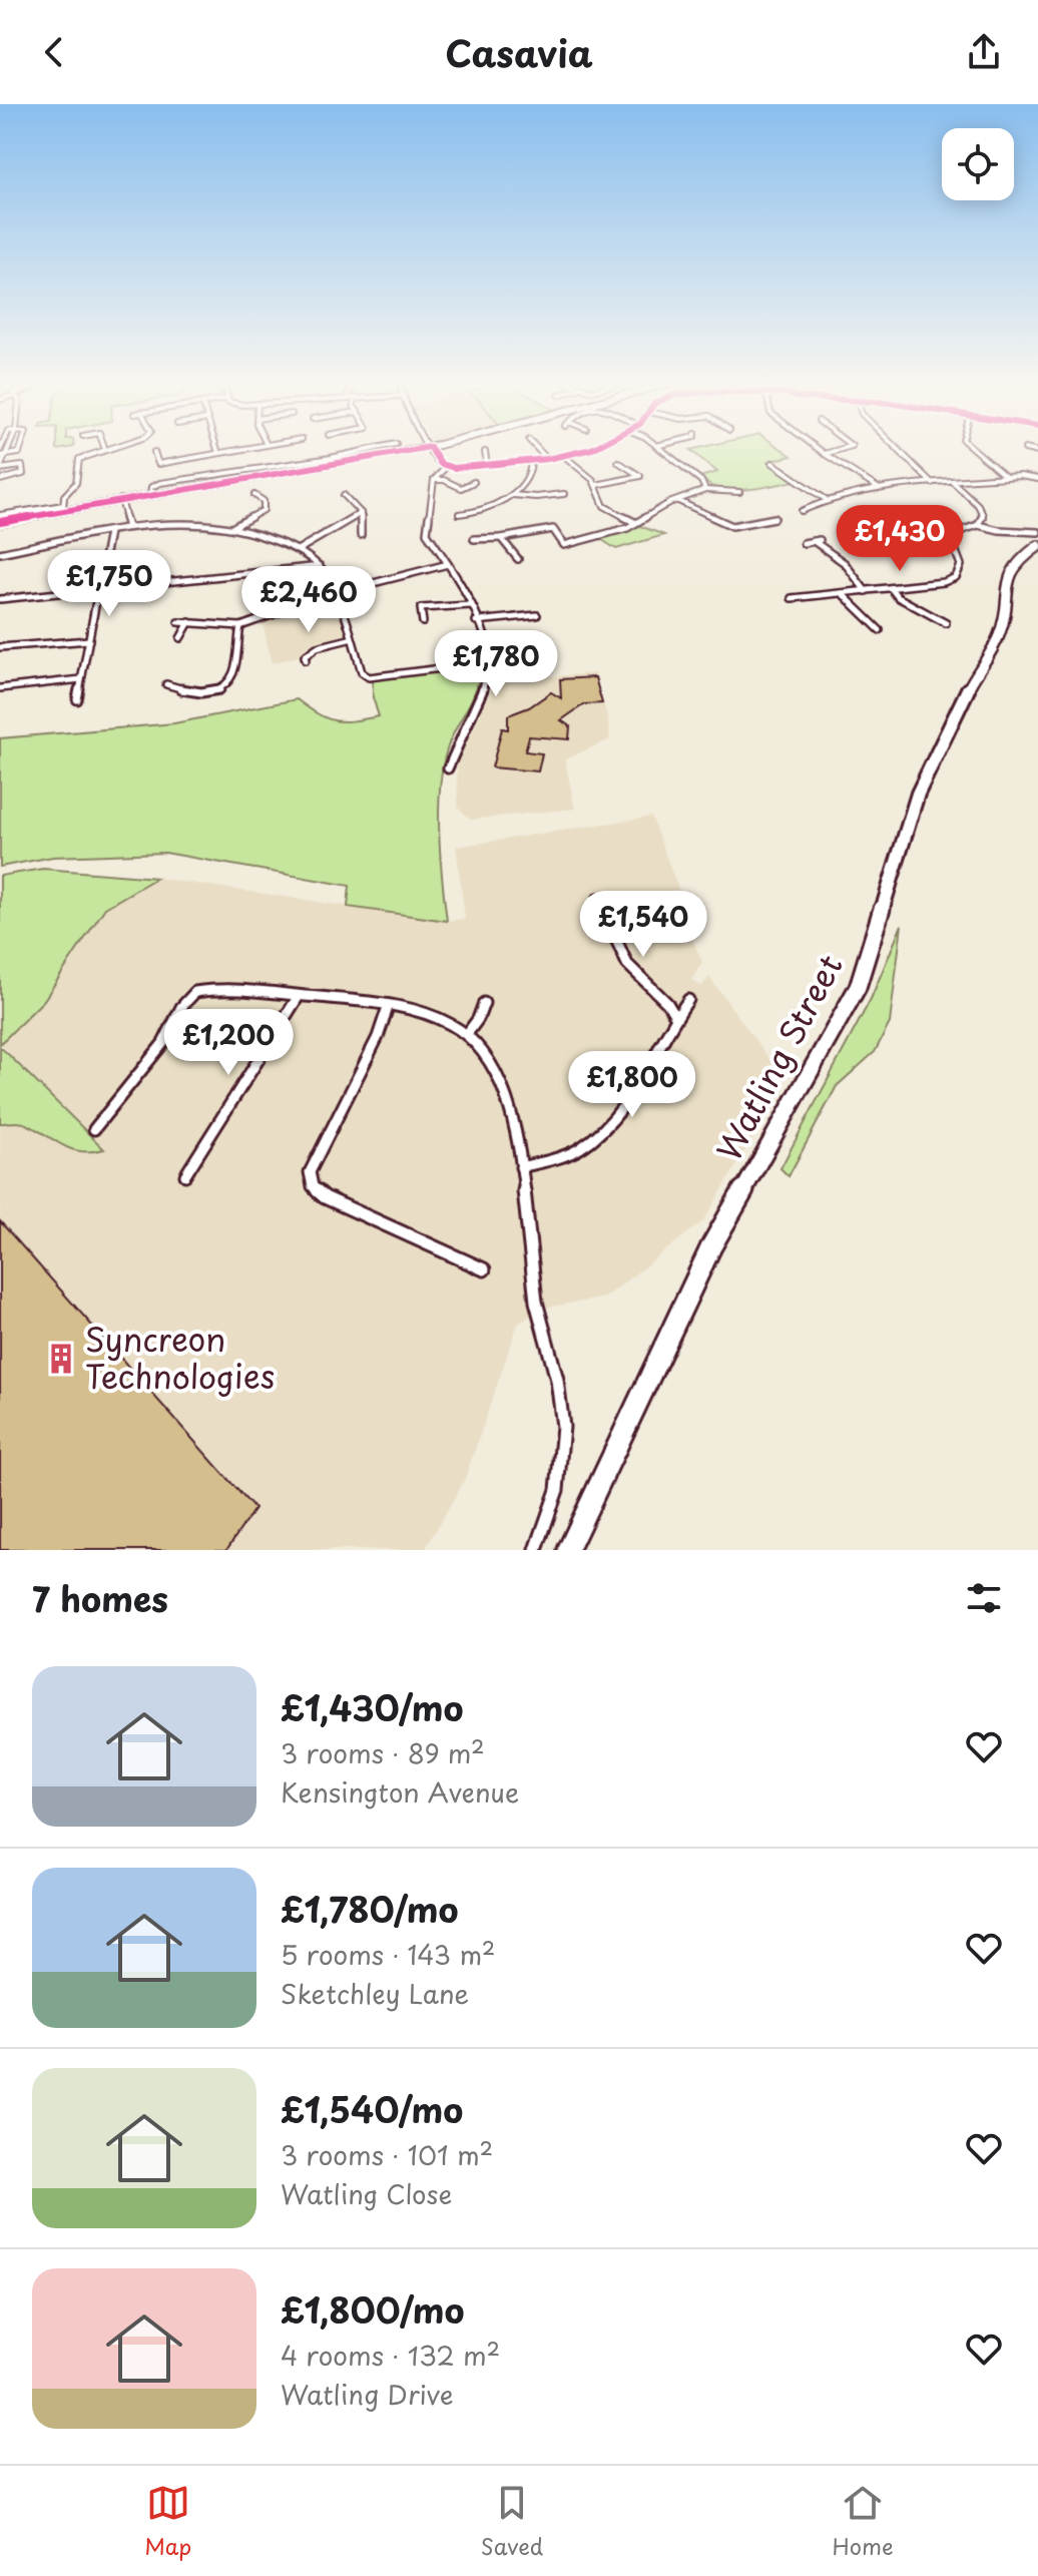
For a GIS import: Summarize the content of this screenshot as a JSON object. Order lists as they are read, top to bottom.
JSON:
{
  "streets": {
    "highway": ["Watling Street"]
  },
  "places": {
    "building": ["Syncreon Technologies"]
  },
  "page": {
    "header": "Casavia",
    "price": [
      "£1,430",
      "£1,750",
      "£2,460",
      "£1,780",
      "£1,540",
      "£1,200",
      "£1,800"
    ],
    "heading": "7 homes",
    "list": [
      {
        "name": "£1,430/mo",
        "note": "3 rooms · 89 m² · Kensington Avenue"
      },
      {
        "name": "£1,780/mo",
        "note": "5 rooms · 143 m² · Sketchley Lane"
      },
      {
        "name": "£1,540/mo",
        "note": "3 rooms · 101 m² · Watling Close"
      },
      {
        "name": "£1,800/mo",
        "note": "4 rooms · 132 m² · Watling Drive"
      }
    ],
    "tabs": ["Map", "Saved", "Home"]
  }
}
